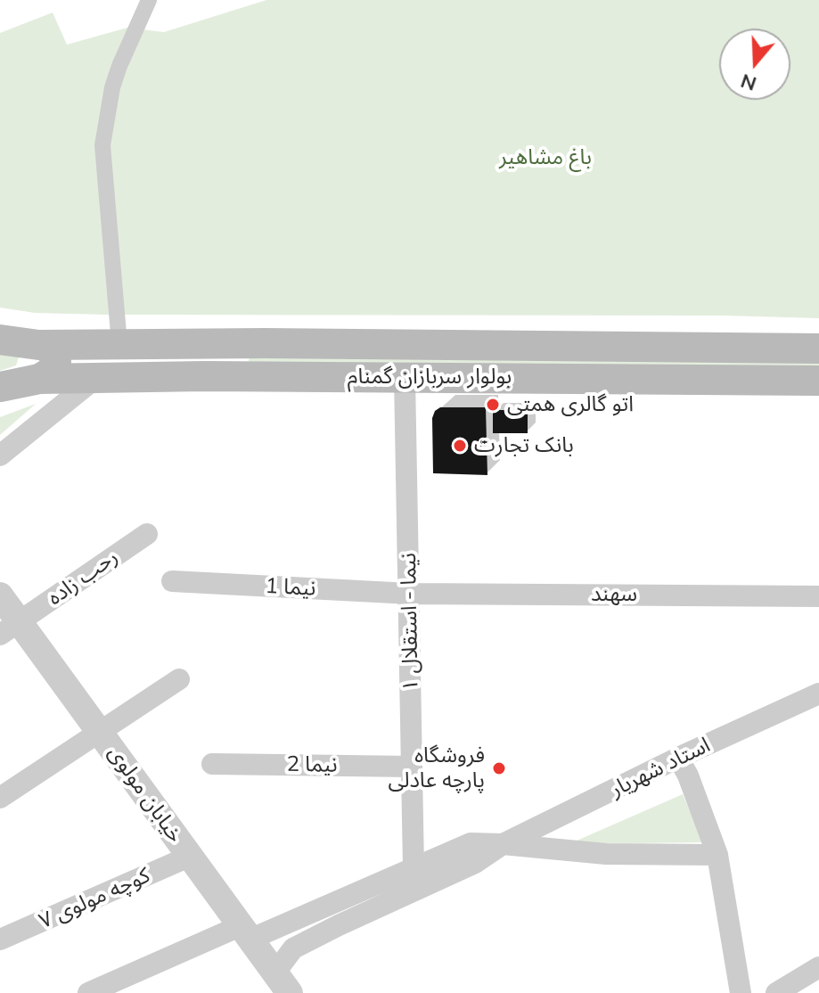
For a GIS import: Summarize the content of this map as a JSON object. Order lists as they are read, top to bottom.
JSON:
{
  "streets": {
    "main road": ["بولوار سربازان گمنام"],
    "street": [
      "رحب زاده",
      "نیما 1",
      "سهند",
      "نیما - استقلال ۱",
      "نیما 2",
      "استاد شهریار",
      "خیابان مولوی",
      "کوچه مولوی ۷"
    ]
  },
  "crossings": [
    ["بولوار سربازان گمنام", "نیما - استقلال ۱"],
    ["رحب زاده", "خیابان مولوی"],
    ["نیما 1", "سهند"],
    ["نیما 1", "نیما - استقلال ۱"],
    ["سهند", "نیما - استقلال ۱"],
    ["نیما - استقلال ۱", "نیما 2"],
    ["نیما - استقلال ۱", "استاد شهریار"],
    ["استاد شهریار", "خیابان مولوی"],
    ["خیابان مولوی", "کوچه مولوی ۷"]
  ],
  "parks": ["باغ مشاهیر"],
  "places": ["اتو گالری همتی", "بانک تجارت", "فروشگاه پارچه عادلی"],
  "north": "bottom"
}
